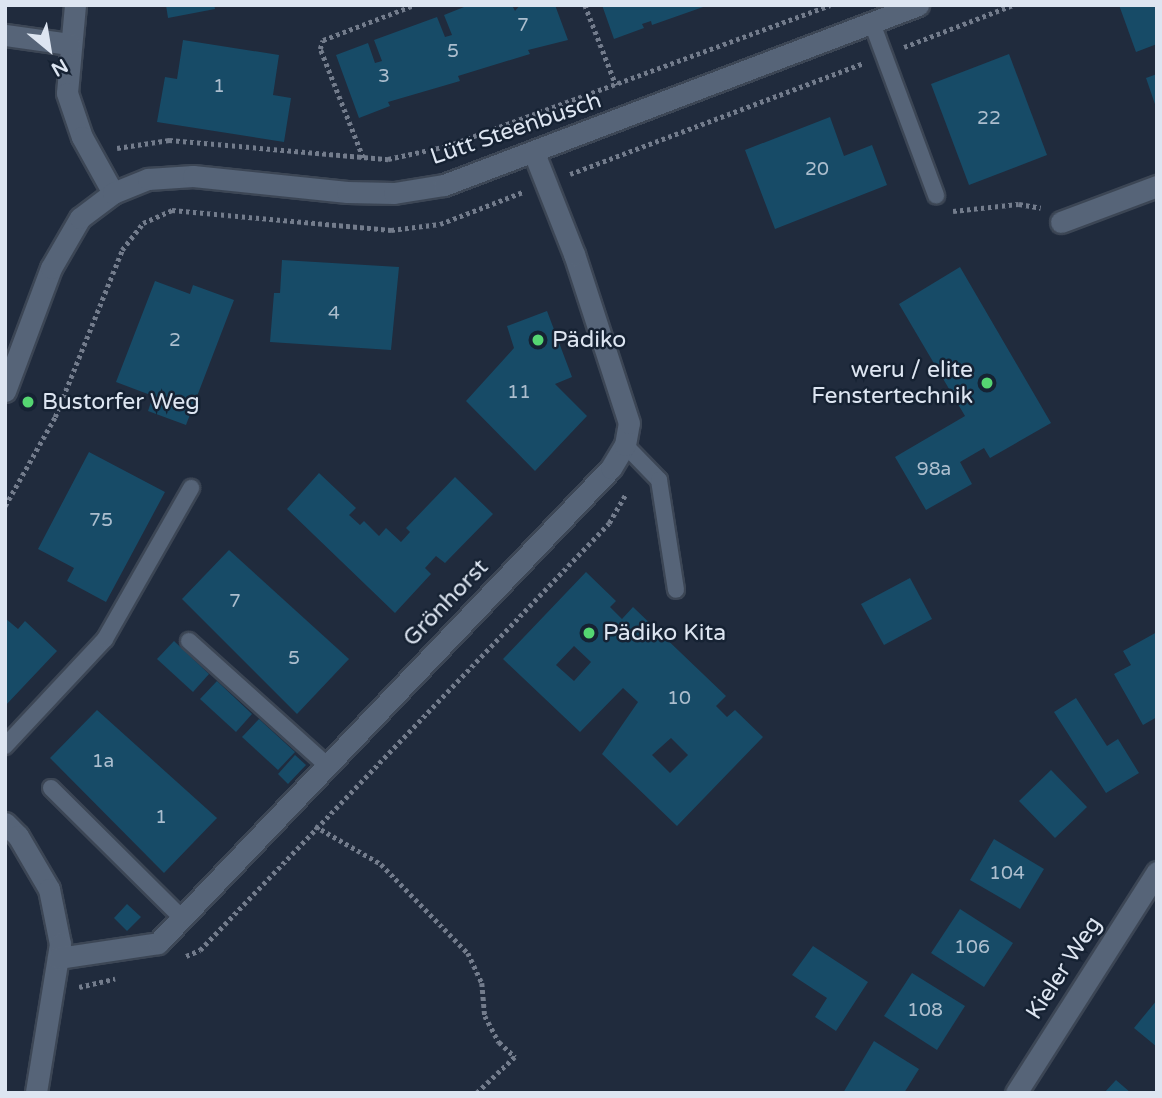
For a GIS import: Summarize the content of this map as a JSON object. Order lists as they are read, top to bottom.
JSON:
{
  "streets": {
    "street": ["Lütt Steenbusch", "Grönhorst", "Kieler Weg"]
  },
  "places": [
    "Pädiko",
    "weru / elite Fenstertechnik",
    "Bustorfer Weg",
    "Pädiko Kita"
  ],
  "house_numbers": [
    "7",
    "5",
    "3",
    "1",
    "22",
    "20",
    "4",
    "2",
    "11",
    "98a",
    "75",
    "7",
    "5",
    "10",
    "1a",
    "1",
    "104",
    "106",
    "108"
  ],
  "north": "bottom right"
}
